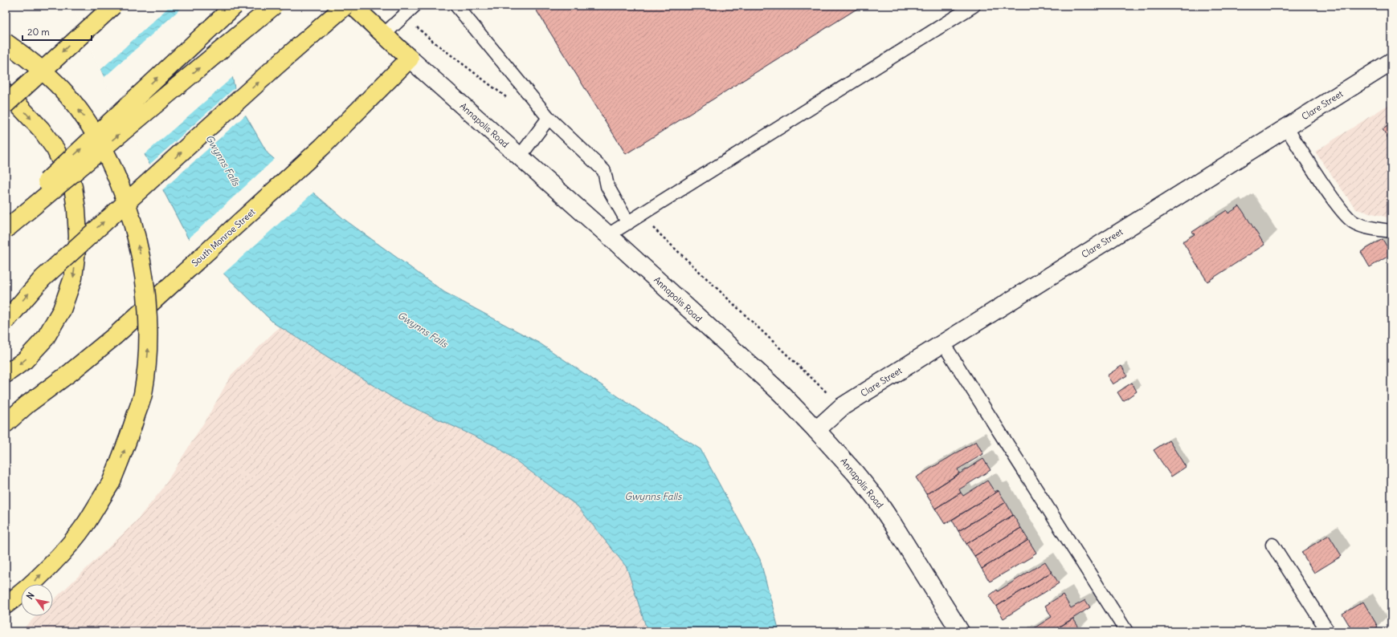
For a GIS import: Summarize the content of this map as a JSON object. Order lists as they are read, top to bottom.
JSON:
{
  "streets": {
    "main road": ["Clare Street", "Annapolis Road", "South Monroe Street"]
  },
  "crossings": [
    ["Clare Street", "Annapolis Road"],
    ["Annapolis Road", "South Monroe Street"]
  ],
  "water": ["Gwynns Falls"],
  "scale_bar": "20 m",
  "north": "top left"
}
